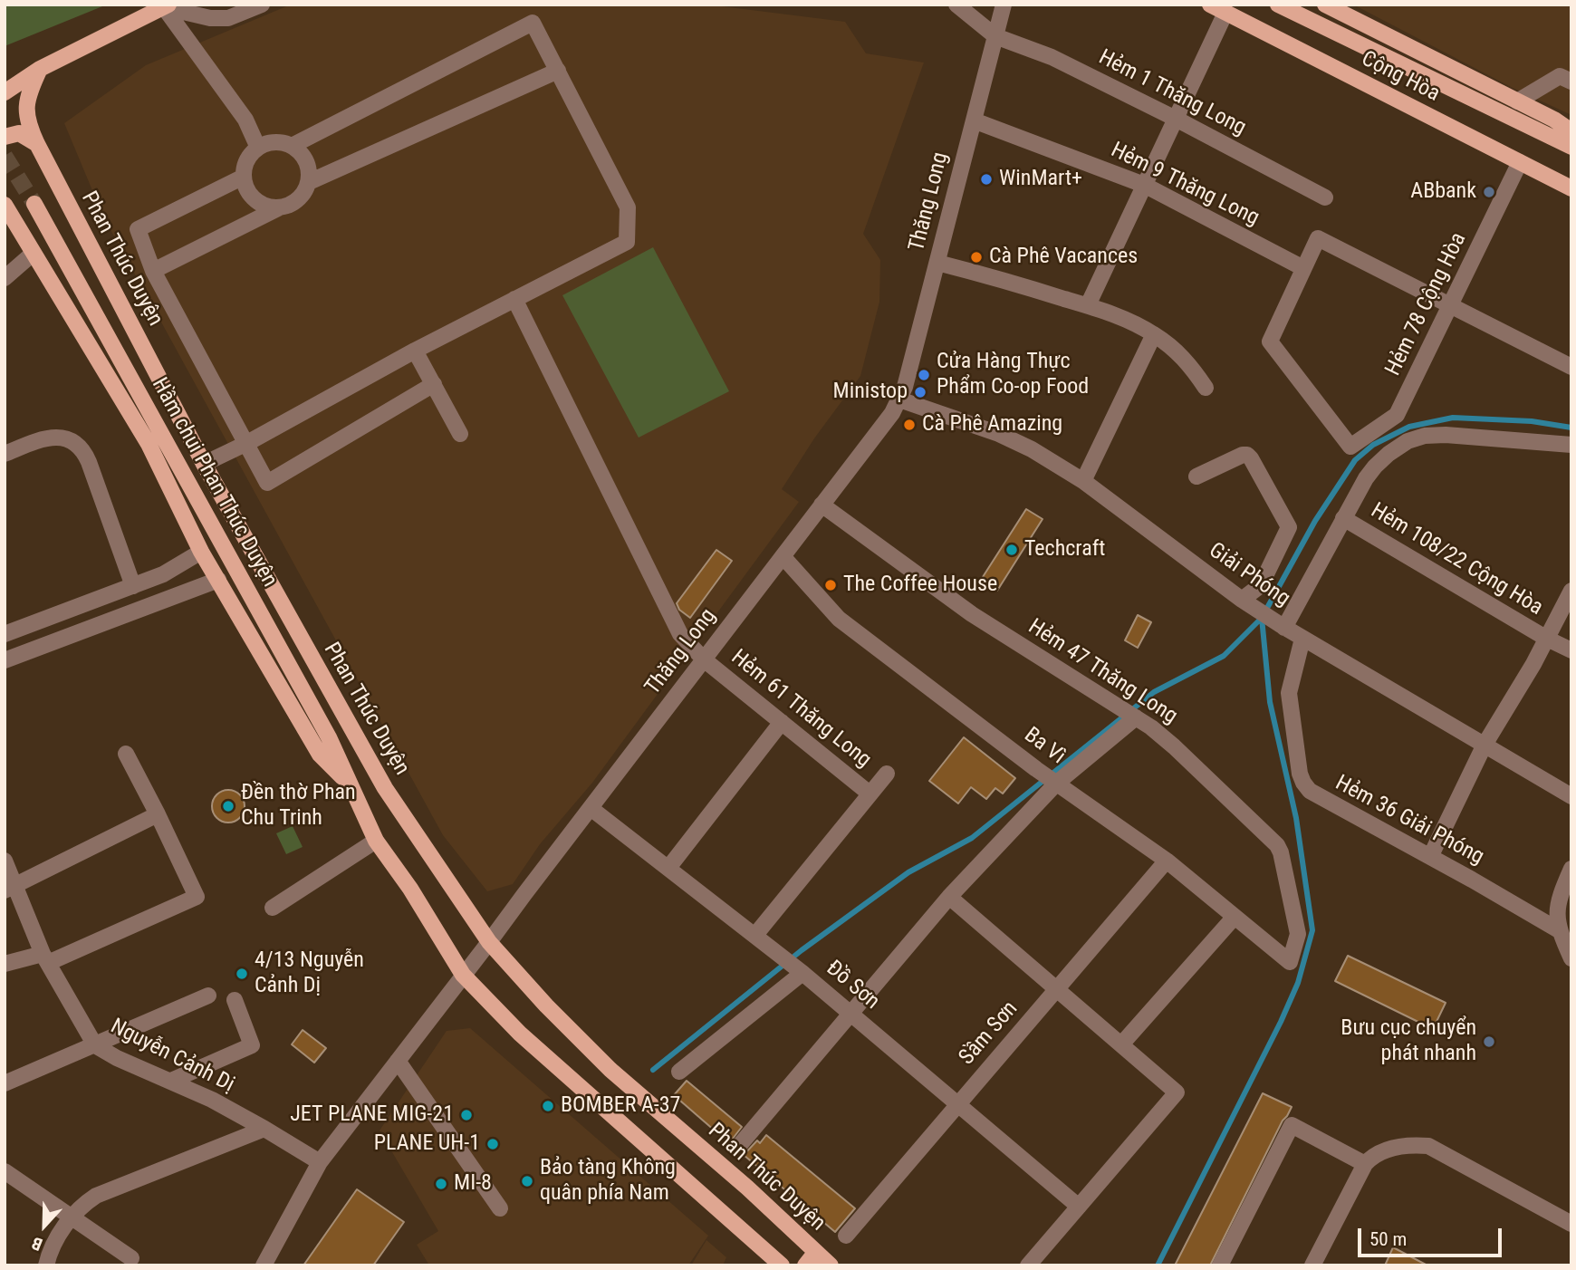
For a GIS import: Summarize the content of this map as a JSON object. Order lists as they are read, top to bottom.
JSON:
{
  "streets": {
    "main road": ["Cộng Hòa", "Phan Thúc Duyện", "Hầm chui Phan Thúc Duyện"],
    "street": [
      "Hẻm 1 Thăng Long",
      "Hẻm 9 Thăng Long",
      "Thăng Long",
      "Hẻm 78 Cộng Hòa",
      "Hẻm 108/22 Cộng Hòa",
      "Giải Phóng",
      "Hẻm 47 Thăng Long",
      "Hẻm 61 Thăng Long",
      "Ba Vì",
      "Hẻm 36 Giải Phóng",
      "Đồ Sơn",
      "Sầm Sơn",
      "Nguyễn Cảnh Dị"
    ]
  },
  "crossings": [
    ["Cộng Hòa", "Hẻm 78 Cộng Hòa"],
    ["Hẻm 1 Thăng Long", "Thăng Long"],
    ["Hẻm 9 Thăng Long", "Thăng Long"],
    ["Hẻm 9 Thăng Long", "Hẻm 78 Cộng Hòa"],
    ["Thăng Long", "Phan Thúc Duyện"],
    ["Thăng Long", "Giải Phóng"],
    ["Thăng Long", "Hẻm 47 Thăng Long"],
    ["Thăng Long", "Hẻm 61 Thăng Long"],
    ["Thăng Long", "Ba Vì"],
    ["Thăng Long", "Đồ Sơn"],
    ["Thăng Long", "Nguyễn Cảnh Dị"],
    ["Giải Phóng", "Hẻm 36 Giải Phóng"],
    ["Hẻm 47 Thăng Long", "Ba Vì"],
    ["Ba Vì", "Sầm Sơn"],
    ["Đồ Sơn", "Sầm Sơn"]
  ],
  "places": [
    "WinMart+",
    "ABbank",
    "Cà Phê Vacances",
    "Cửa Hàng Thực Phẩm Co-op Food",
    "Ministop",
    "Cà Phê Amazing",
    "Techcraft",
    "The Coffee House",
    "Đền thờ Phan Chu Trinh",
    "4/13 Nguyễn Cảnh Dị",
    "Bưu cục chuyển phát nhanh",
    "BOMBER A-37",
    "JET PLANE MIG-21",
    "PLANE UH-1",
    "Bảo tàng Không quân phía Nam",
    "MI-8"
  ],
  "scale_bar": "50 m",
  "north": "bottom"
}
